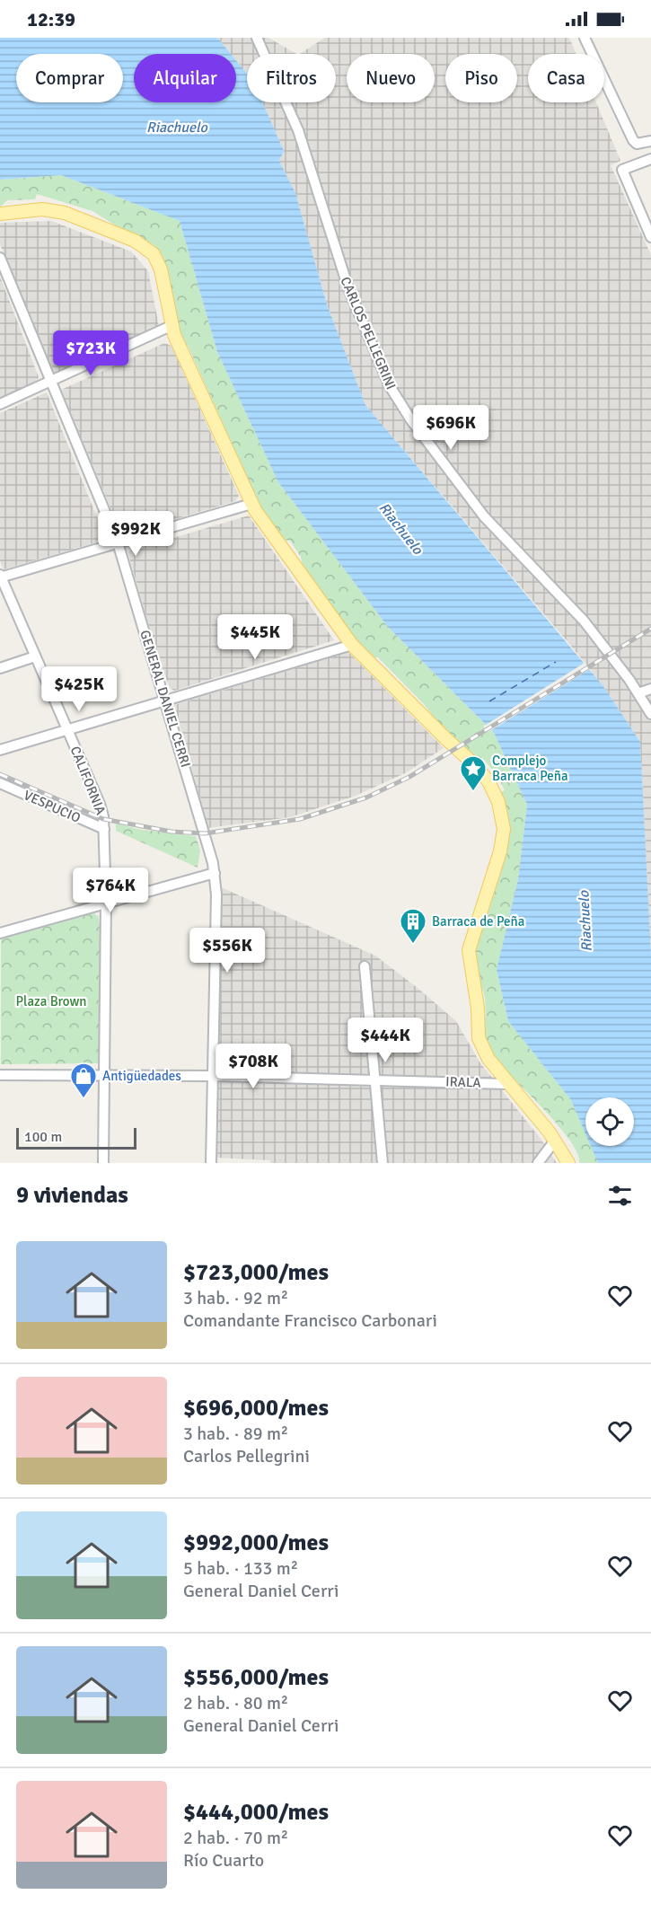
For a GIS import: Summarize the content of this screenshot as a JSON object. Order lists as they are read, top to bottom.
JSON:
{
  "streets": {
    "street": [
      "CARLOS PELLEGRINI",
      "GENERAL DANIEL CERRI",
      "CALIFORNIA",
      "VESPUCIO",
      "IRALA"
    ]
  },
  "crossings": [
    ["GENERAL DANIEL CERRI", "IRALA"],
    ["CALIFORNIA", "VESPUCIO"],
    ["CALIFORNIA", "IRALA"]
  ],
  "water": ["Riachuelo"],
  "parks": ["Plaza Brown"],
  "places": {
    "place": ["Complejo Barraca Peña"],
    "building": ["Barraca de Peña"],
    "shop": ["Antigüedades"]
  },
  "scale_bar": "100 m",
  "page": {
    "status": "12:39",
    "chip": [
      "Comprar",
      "Alquilar",
      "Filtros",
      "Nuevo",
      "Piso",
      "Casa"
    ],
    "price": [
      "$723K",
      "$696K",
      "$992K",
      "$445K",
      "$425K",
      "$764K",
      "$556K",
      "$444K",
      "$708K"
    ],
    "scale": "100 m",
    "heading": "9 viviendas",
    "list": [
      {
        "name": "$723,000/mes",
        "note": "3 hab. · 92 m² · Comandante Francisco Carbonari"
      },
      {
        "name": "$696,000/mes",
        "note": "3 hab. · 89 m² · Carlos Pellegrini"
      },
      {
        "name": "$992,000/mes",
        "note": "5 hab. · 133 m² · General Daniel Cerri"
      },
      {
        "name": "$556,000/mes",
        "note": "2 hab. · 80 m² · General Daniel Cerri"
      },
      {
        "name": "$444,000/mes",
        "note": "2 hab. · 70 m² · Río Cuarto"
      }
    ]
  }
}
